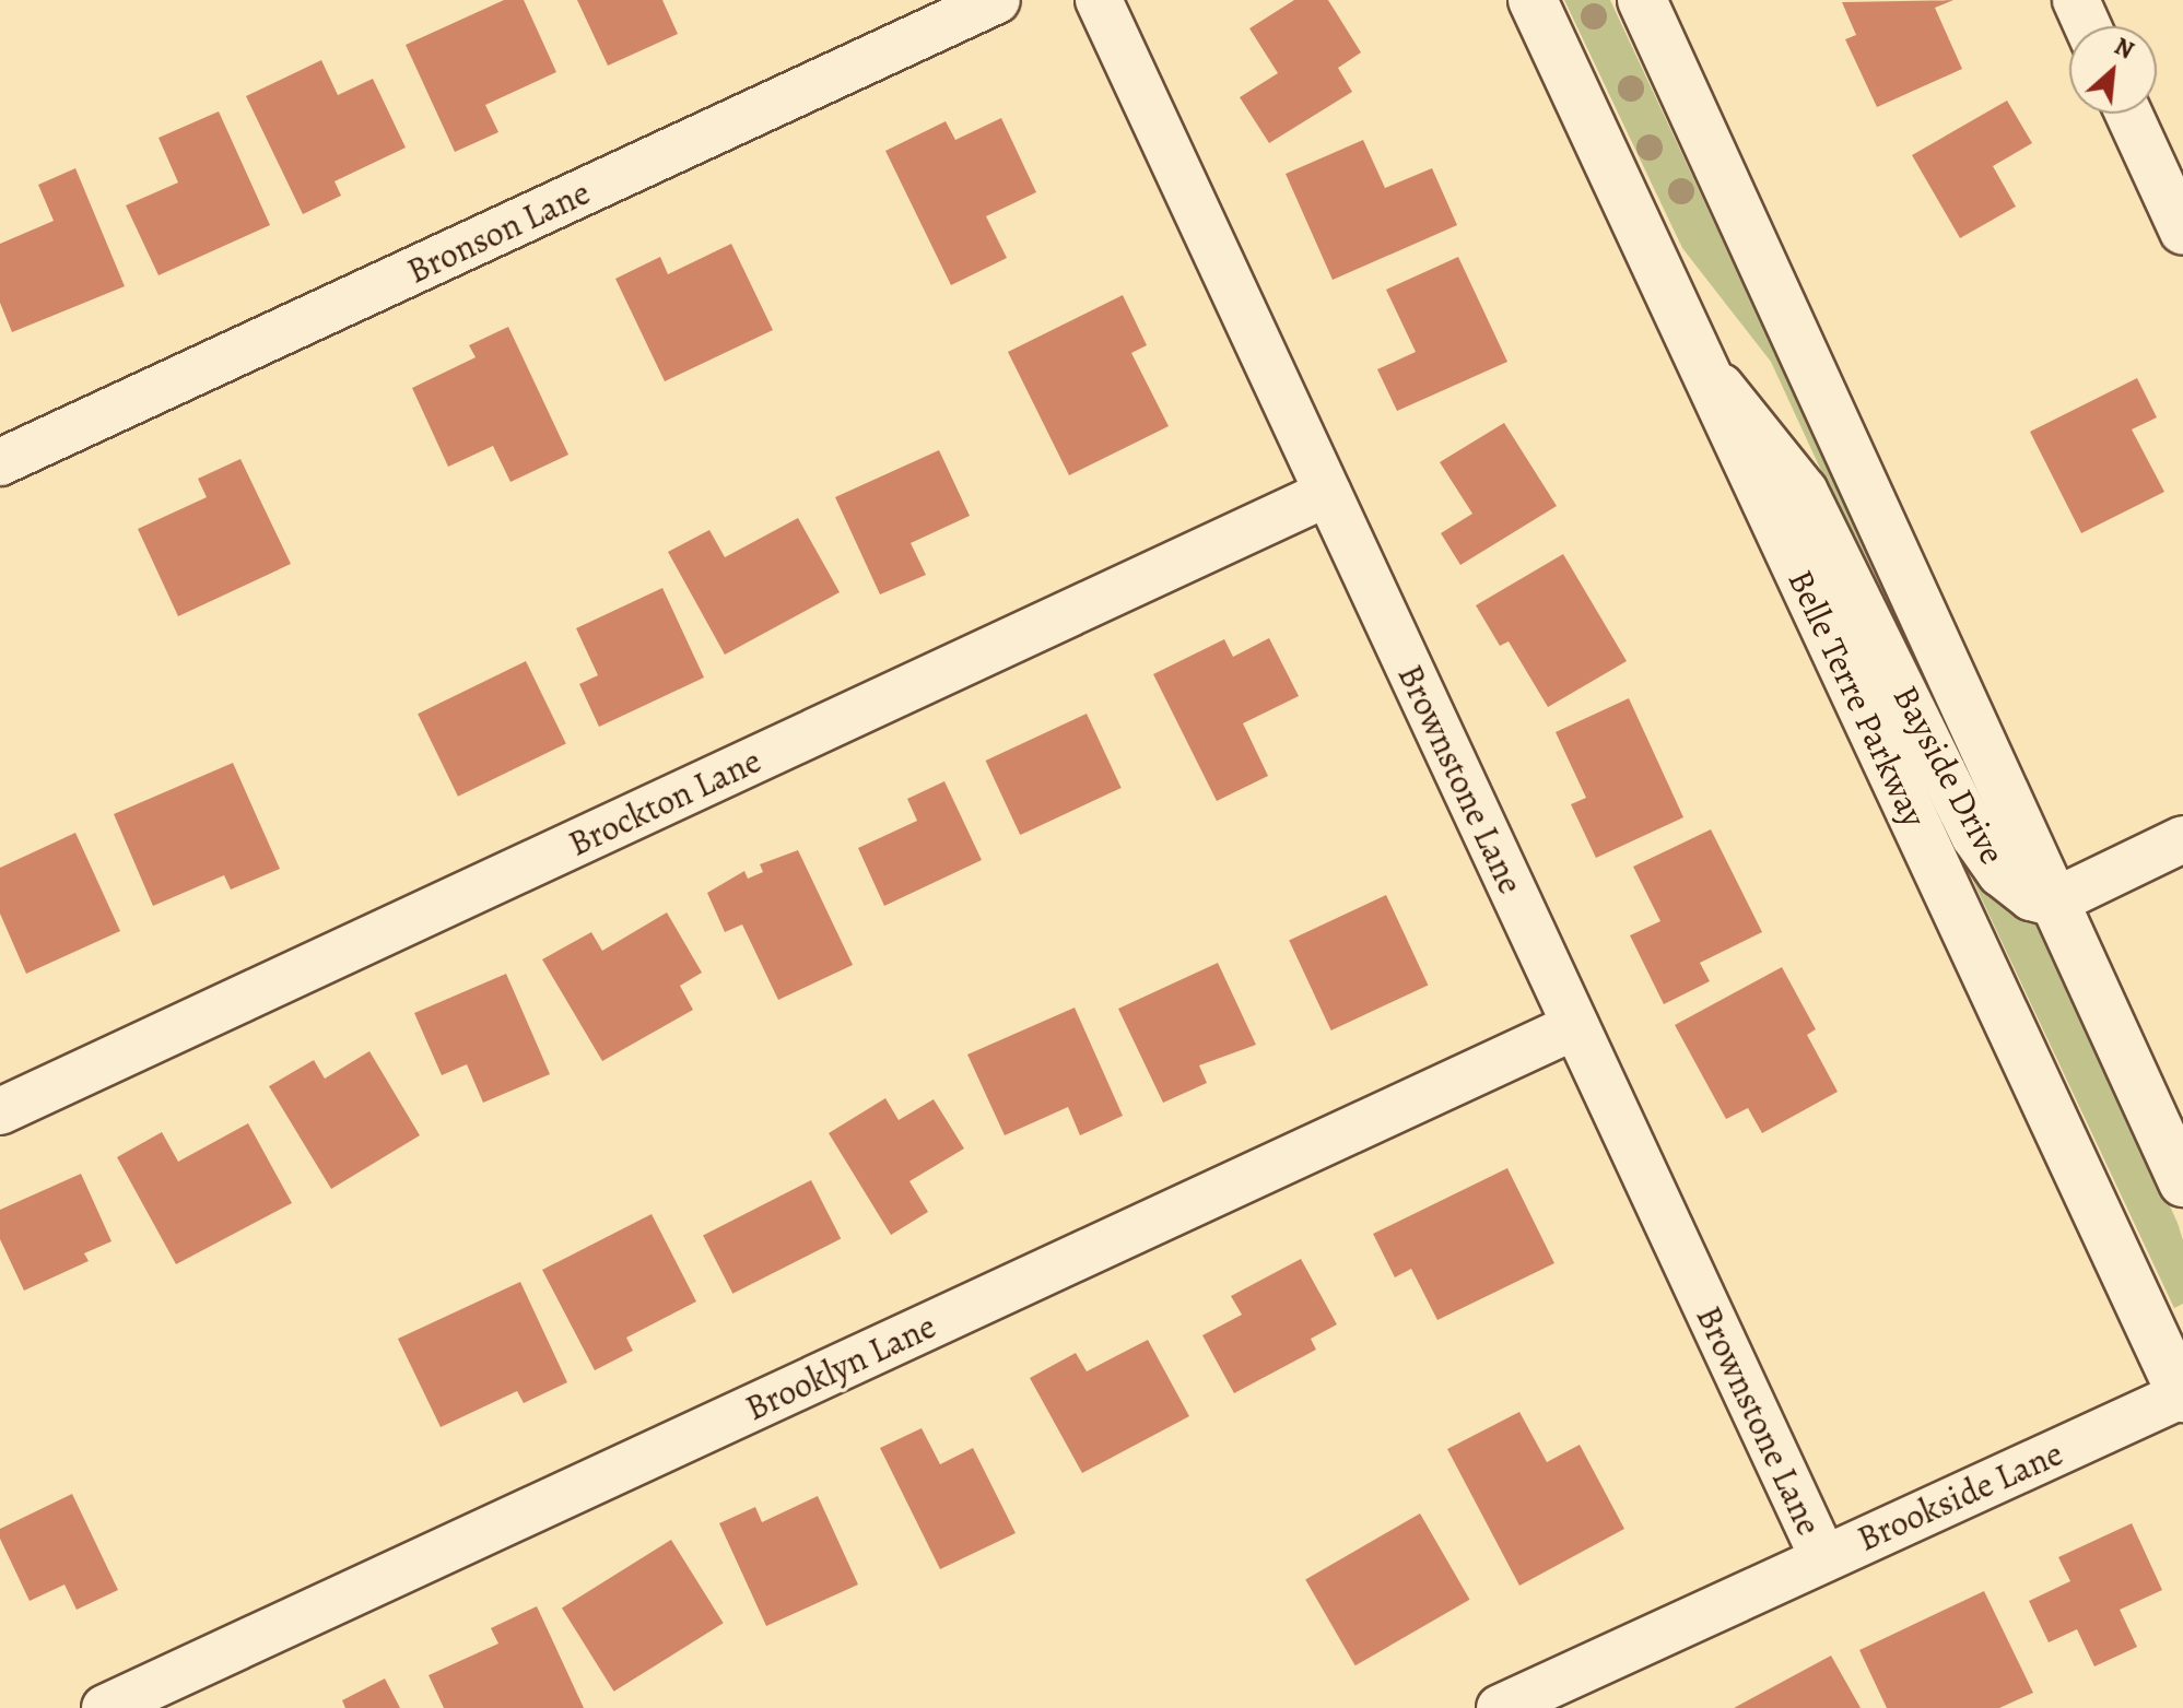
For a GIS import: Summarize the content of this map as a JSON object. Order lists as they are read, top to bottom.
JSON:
{
  "streets": {
    "main road": ["Belle Terre Parkway"],
    "street": [
      "Bronson Lane",
      "Bayside Drive",
      "Brownstone Lane",
      "Brockton Lane",
      "Brooklyn Lane",
      "Brookside Lane"
    ]
  },
  "crossings": [
    ["Belle Terre Parkway", "Bayside Drive"],
    ["Belle Terre Parkway", "Brookside Lane"],
    ["Brownstone Lane", "Brockton Lane"],
    ["Brownstone Lane", "Brooklyn Lane"],
    ["Brownstone Lane", "Brookside Lane"]
  ],
  "north": "top right"
}
